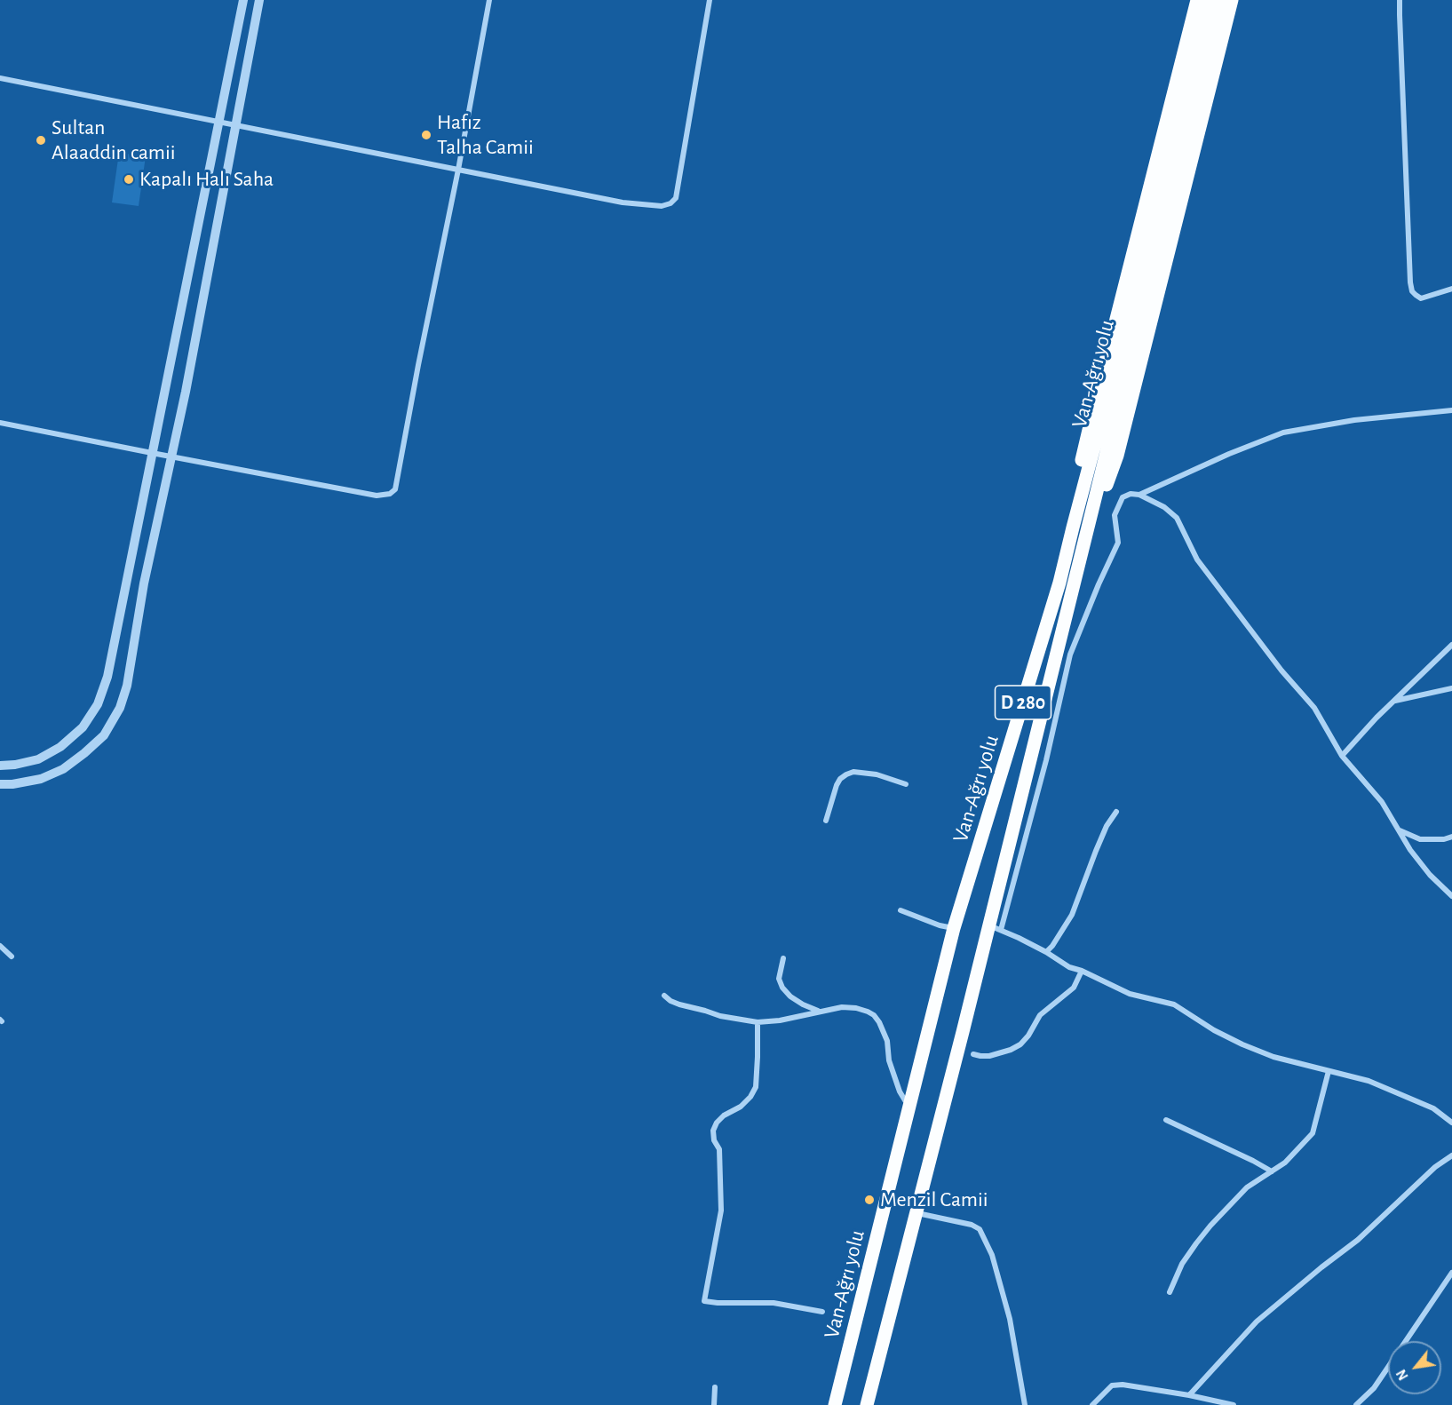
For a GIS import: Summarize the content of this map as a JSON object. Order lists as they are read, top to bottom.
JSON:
{
  "streets": {
    "highway": ["Van-Ağrı yolu", "D 280"]
  },
  "places": [
    "Hafız Talha Camii",
    "Sultan Alaaddin camii",
    "Kapalı Halı Saha",
    "Menzil Camii"
  ],
  "north": "bottom left"
}
